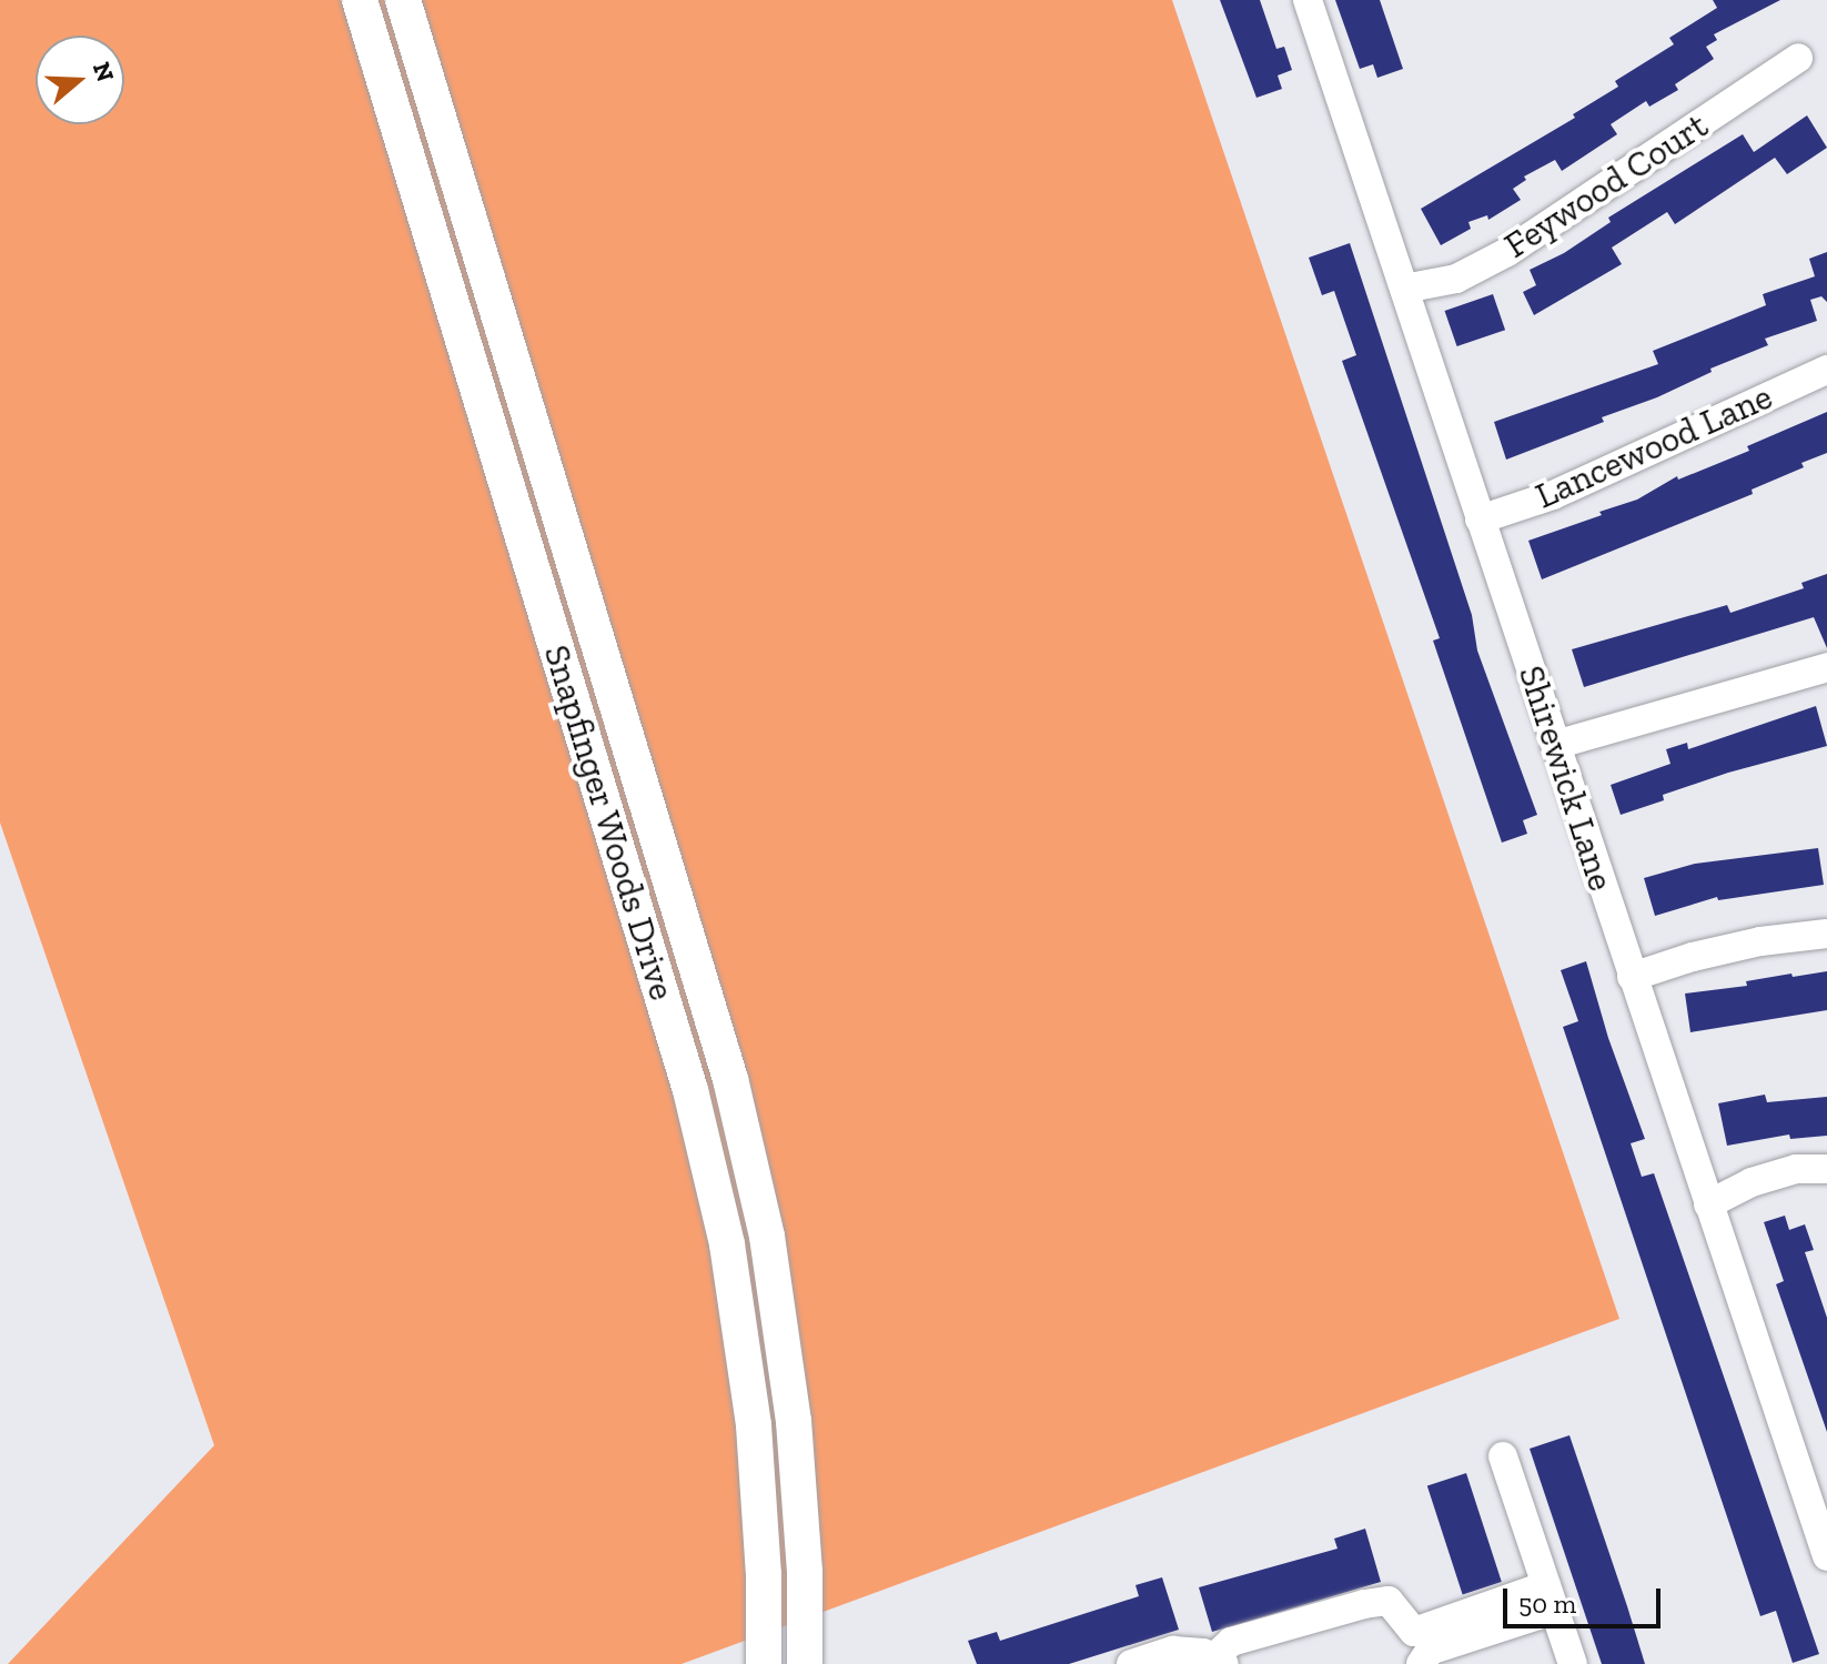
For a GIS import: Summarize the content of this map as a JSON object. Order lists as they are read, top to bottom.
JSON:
{
  "streets": {
    "main road": ["Snapfinger Woods Drive"],
    "street": ["Feywood Court", "Lancewood Lane", "Shirewick Lane"]
  },
  "crossings": [
    ["Feywood Court", "Shirewick Lane"],
    ["Lancewood Lane", "Shirewick Lane"]
  ],
  "scale_bar": "50 m",
  "north": "right"
}
